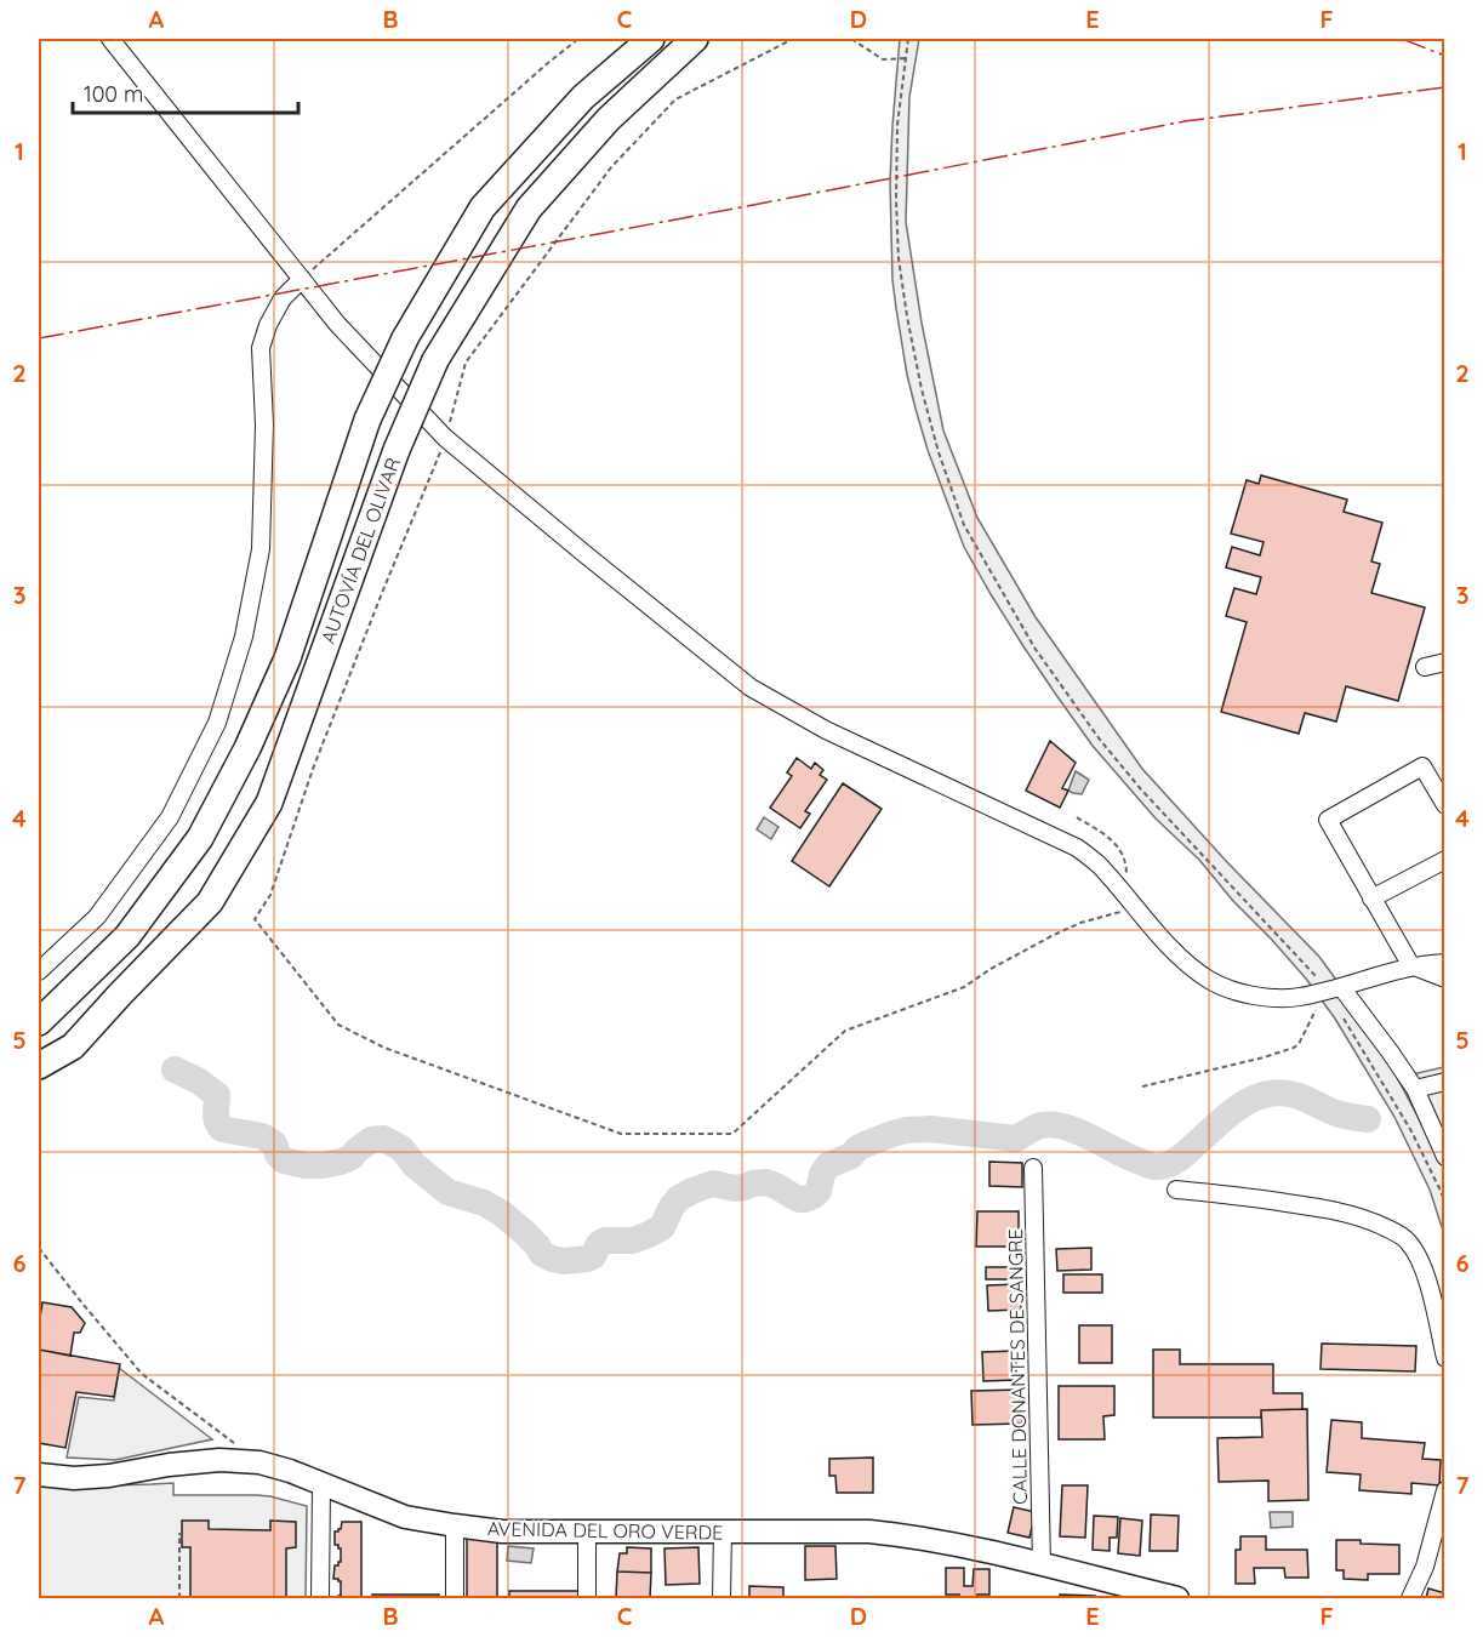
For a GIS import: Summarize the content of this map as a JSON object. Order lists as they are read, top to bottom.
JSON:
{
  "streets": {
    "highway": ["AUTOVÍA DEL OLIVAR"],
    "main road": ["AVENIDA DEL ORO VERDE"],
    "street": ["CALLE DONANTES DE SANGRE"]
  },
  "crossings": [
    ["CALLE DONANTES DE SANGRE", "AVENIDA DEL ORO VERDE"]
  ],
  "scale_bar": "100 m",
  "grid": {
    "columns": [
      "A",
      "B",
      "C",
      "D",
      "E",
      "F"
    ],
    "rows": [
      "1",
      "2",
      "3",
      "4",
      "5",
      "6",
      "7"
    ]
  }
}
